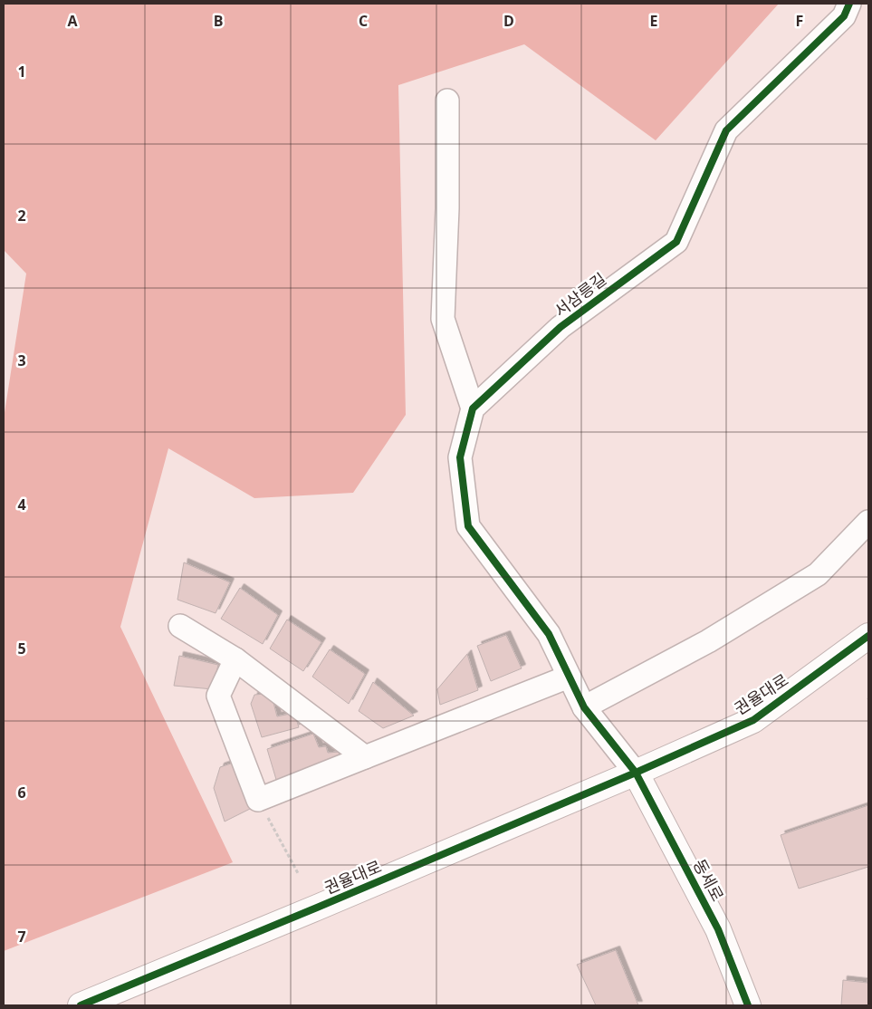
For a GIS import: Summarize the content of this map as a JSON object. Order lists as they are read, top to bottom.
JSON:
{
  "streets": {
    "main road": ["권율대로", "동세로"],
    "street": ["서삼릉길"]
  },
  "crossings": [
    ["권율대로", "동세로"]
  ],
  "grid": {
    "columns": [
      "A",
      "B",
      "C",
      "D",
      "E",
      "F"
    ],
    "rows": [
      "1",
      "2",
      "3",
      "4",
      "5",
      "6",
      "7"
    ]
  }
}
